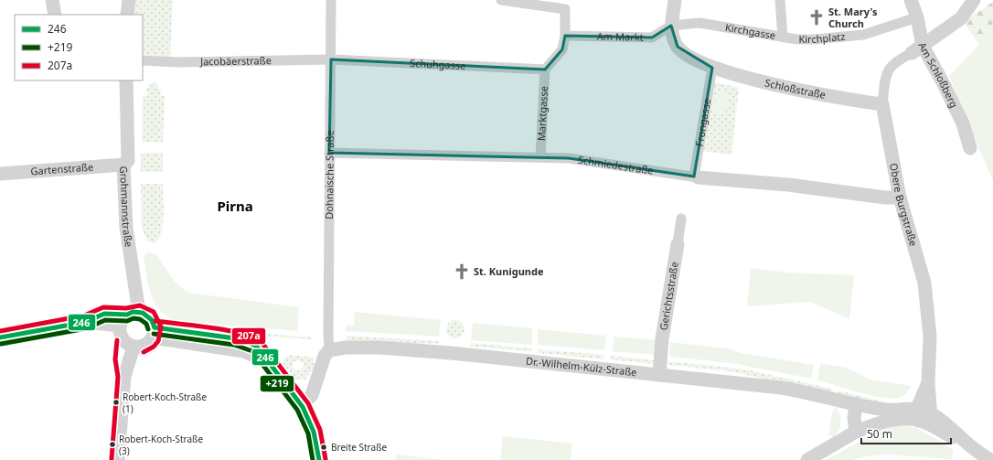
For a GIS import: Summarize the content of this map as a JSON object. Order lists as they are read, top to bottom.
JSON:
{
  "streets": {
    "street": [
      "Kirchgasse",
      "Am Markt",
      "Kirchplatz",
      "Jacobäerstraße",
      "Schuhgasse",
      "Am Schloßberg",
      "Schloßstraße",
      "Marktgasse",
      "Frongasse",
      "Schmiedestraße",
      "Gartenstraße",
      "Dohnaische Straße",
      "Obere Burgstraße",
      "Grohmannstraße",
      "Gerichtsstraße",
      "Dr.-Wilhelm-Külz-Straße"
    ]
  },
  "crossings": [
    ["Kirchgasse", "Am Markt"],
    ["Kirchgasse", "Kirchplatz"],
    ["Jacobäerstraße", "Schuhgasse"],
    ["Jacobäerstraße", "Dohnaische Straße"],
    ["Schuhgasse", "Marktgasse"],
    ["Schuhgasse", "Dohnaische Straße"],
    ["Am Schloßberg", "Obere Burgstraße"],
    ["Schloßstraße", "Frongasse"],
    ["Schloßstraße", "Obere Burgstraße"],
    ["Marktgasse", "Schmiedestraße"],
    ["Frongasse", "Schmiedestraße"],
    ["Schmiedestraße", "Dohnaische Straße"],
    ["Schmiedestraße", "Obere Burgstraße"],
    ["Gartenstraße", "Grohmannstraße"],
    ["Dohnaische Straße", "Dr.-Wilhelm-Külz-Straße"],
    ["Gerichtsstraße", "Dr.-Wilhelm-Külz-Straße"]
  ],
  "districts": ["Pirna"],
  "places": {
    "church": ["St. Mary's Church", "St. Kunigunde"],
    "other": ["Robert-Koch-Straße (1)", "Robert-Koch-Straße (3)", "Breite Straße"]
  },
  "lines": ["transit line 207a", "transit line 246", "transit line +219"],
  "legend": ["246", "+219", "207a"],
  "scale_bar": "50 m"
}
